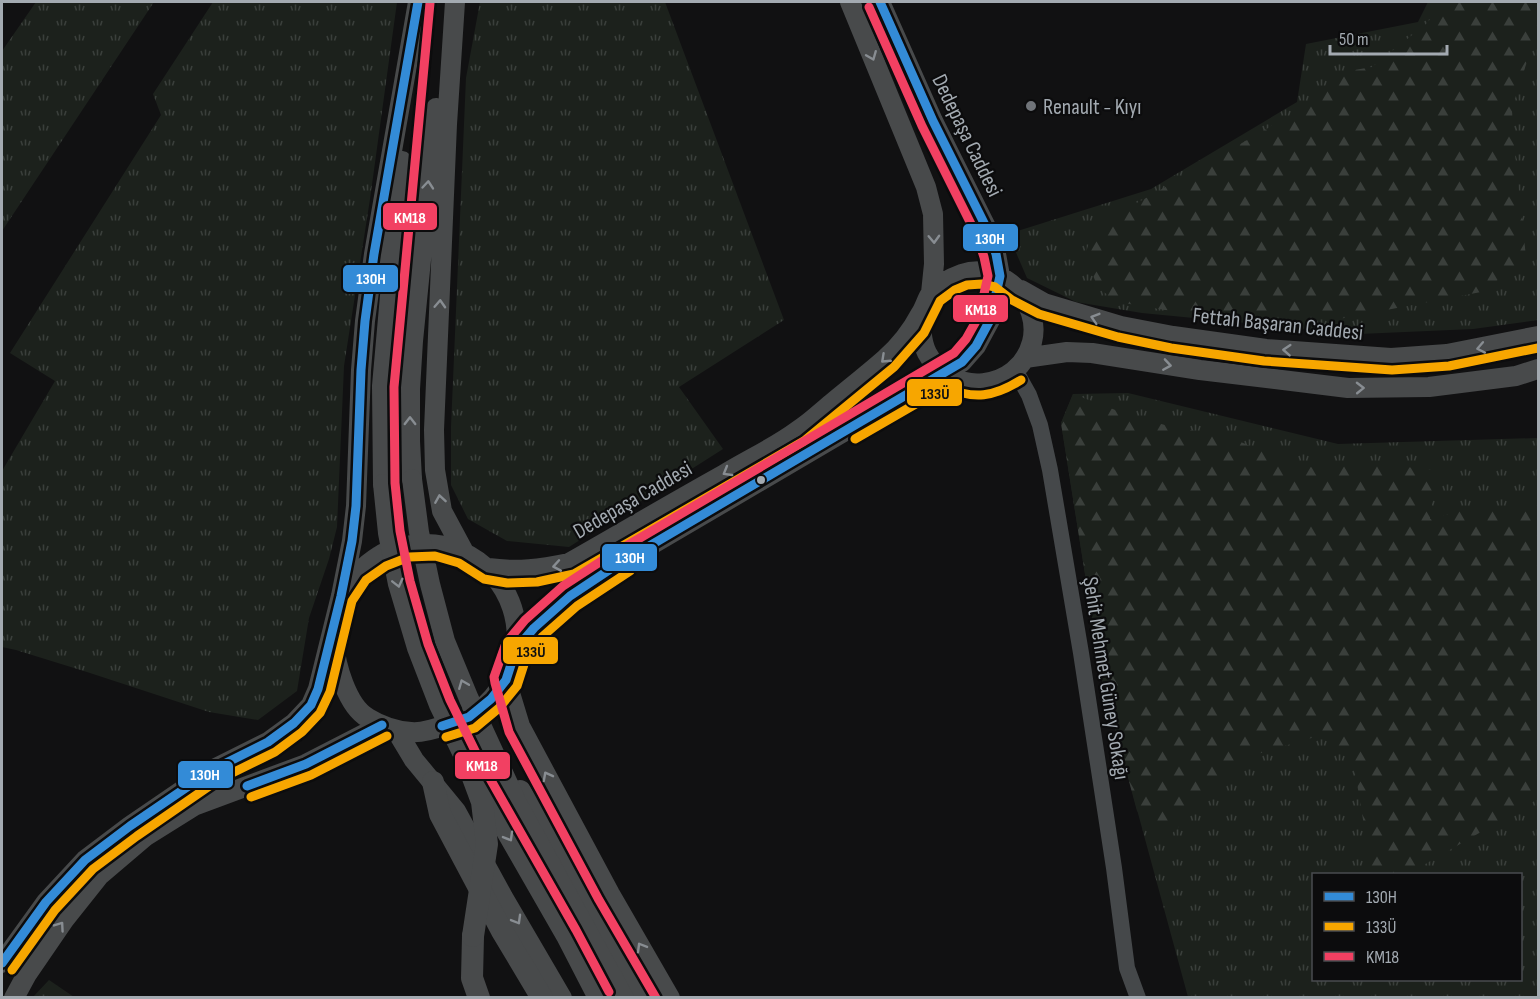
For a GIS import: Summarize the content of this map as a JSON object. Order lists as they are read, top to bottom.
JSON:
{
  "streets": {
    "main road": ["Dedepaşa Caddesi", "Fettah Başaran Caddesi"],
    "street": ["Şehit Mehmet Güney Sokağı"]
  },
  "crossings": [
    ["Dedepaşa Caddesi", "Fettah Başaran Caddesi"]
  ],
  "places": ["Renault - Kıyı"],
  "lines": ["transit line 130H", "transit line KM18", "transit line 133Ü"],
  "legend": ["130H", "133Ü", "KM18"],
  "scale_bar": "50 m"
}
